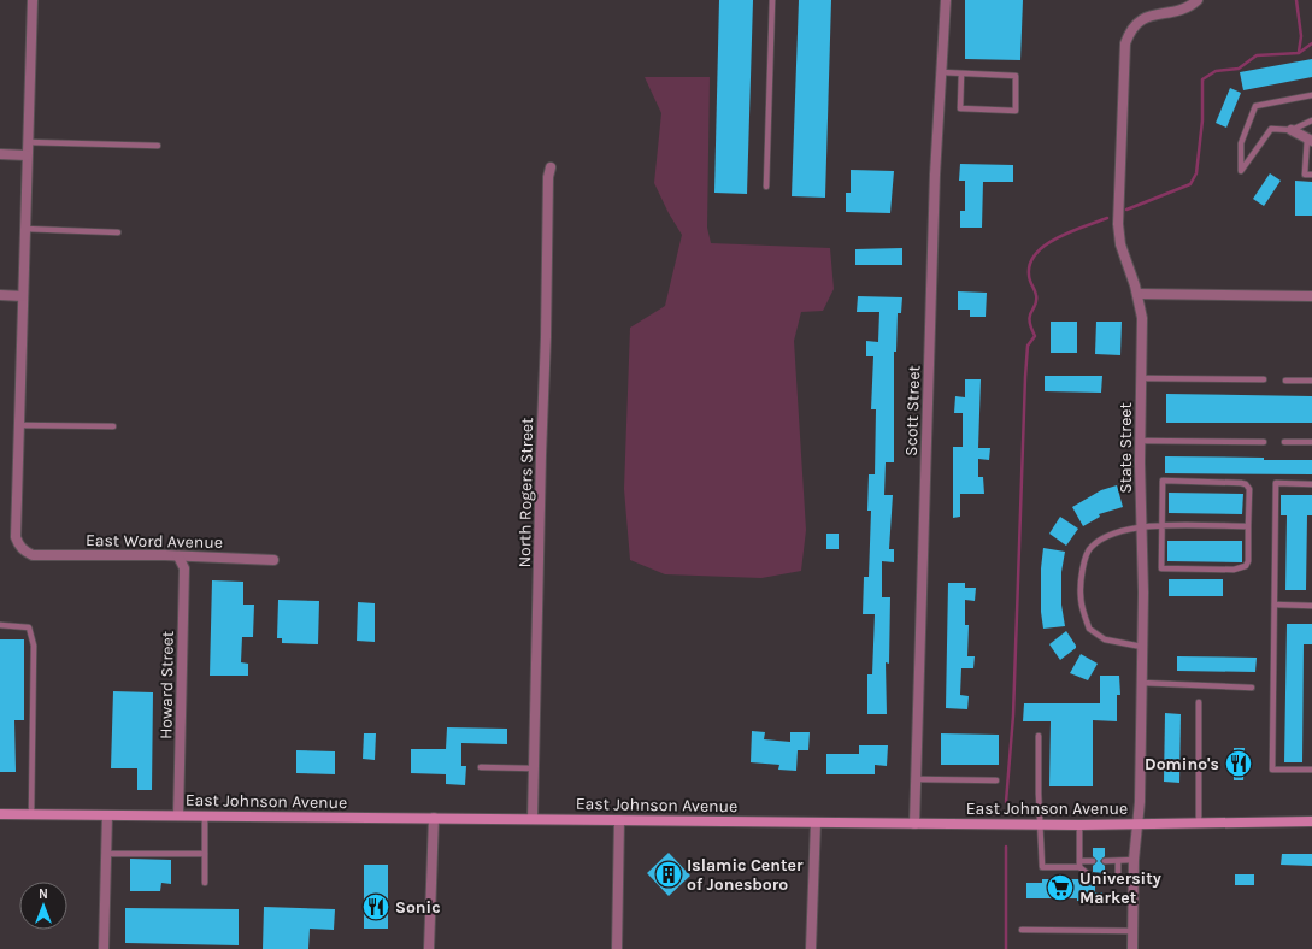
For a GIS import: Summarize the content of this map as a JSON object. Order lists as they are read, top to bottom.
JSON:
{
  "streets": {
    "main road": ["East Johnson Avenue"],
    "street": [
      "Scott Street",
      "State Street",
      "North Rogers Street",
      "East Word Avenue",
      "Howard Street"
    ]
  },
  "crossings": [
    ["Scott Street", "East Johnson Avenue"],
    ["State Street", "East Johnson Avenue"],
    ["North Rogers Street", "East Johnson Avenue"],
    ["East Word Avenue", "Howard Street"],
    ["Howard Street", "East Johnson Avenue"]
  ],
  "places": {
    "restaurant": ["Domino's", "Sonic"],
    "building": ["Islamic Center of Jonesboro"],
    "supermarket": ["University Market"]
  },
  "north": "top"
}
